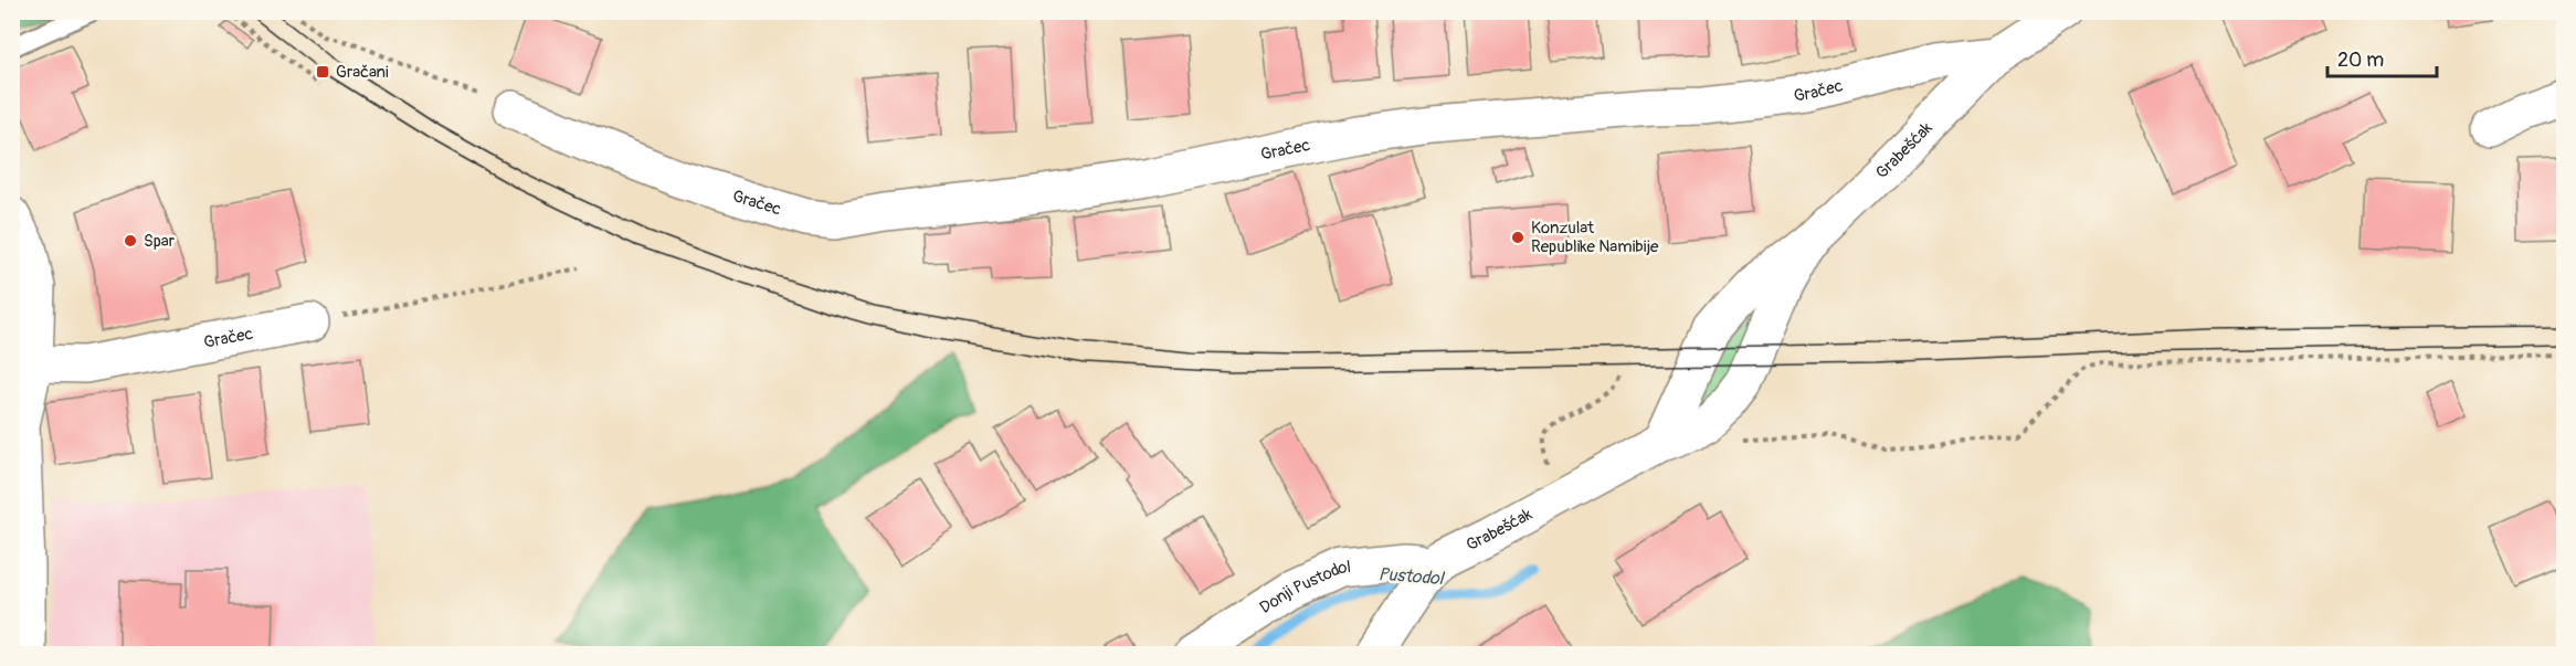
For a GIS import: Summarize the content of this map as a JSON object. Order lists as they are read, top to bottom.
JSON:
{
  "streets": {
    "street": ["Gračec", "Grabešćak", "Donji Pustodol"]
  },
  "crossings": [
    ["Gračec", "Grabešćak"],
    ["Grabešćak", "Donji Pustodol"]
  ],
  "water": ["Pustodol"],
  "places": {
    "transit": ["Gračani"],
    "other": ["Konzulat Republike Namibije", "Spar"]
  },
  "scale_bar": "20 m"
}
